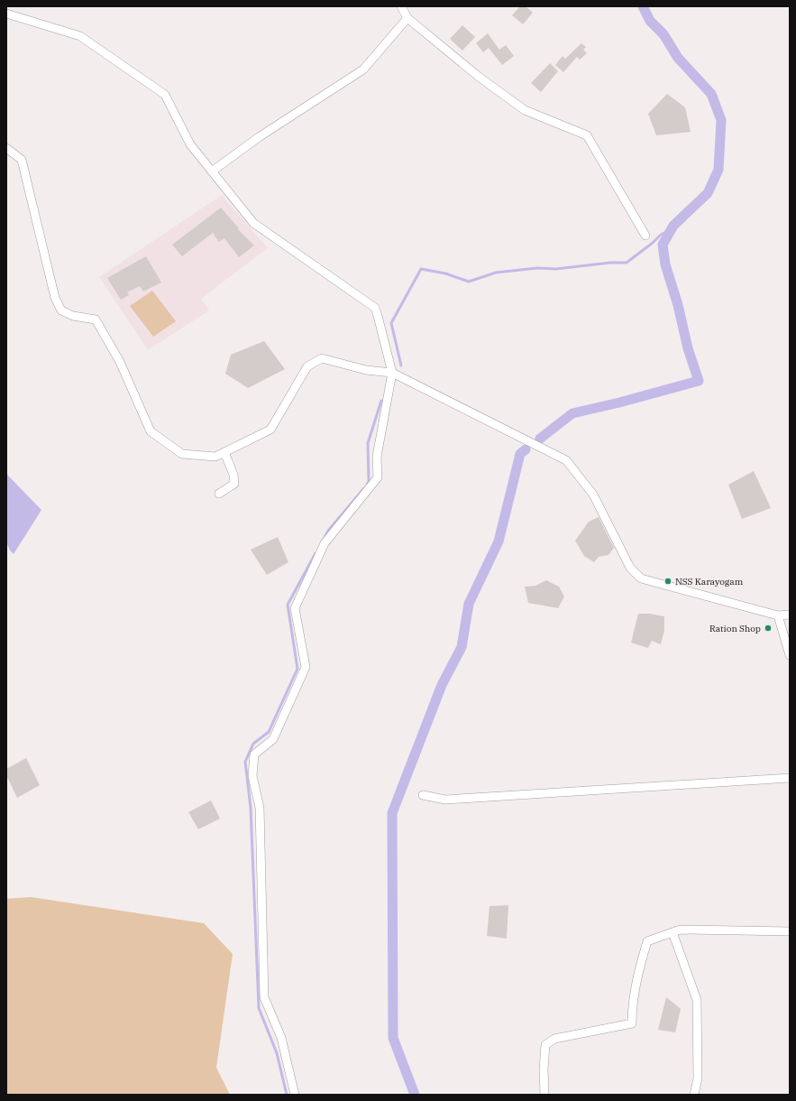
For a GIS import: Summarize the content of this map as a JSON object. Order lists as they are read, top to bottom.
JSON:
{
  "places": ["NSS Karayogam", "Ration Shop"]
}
